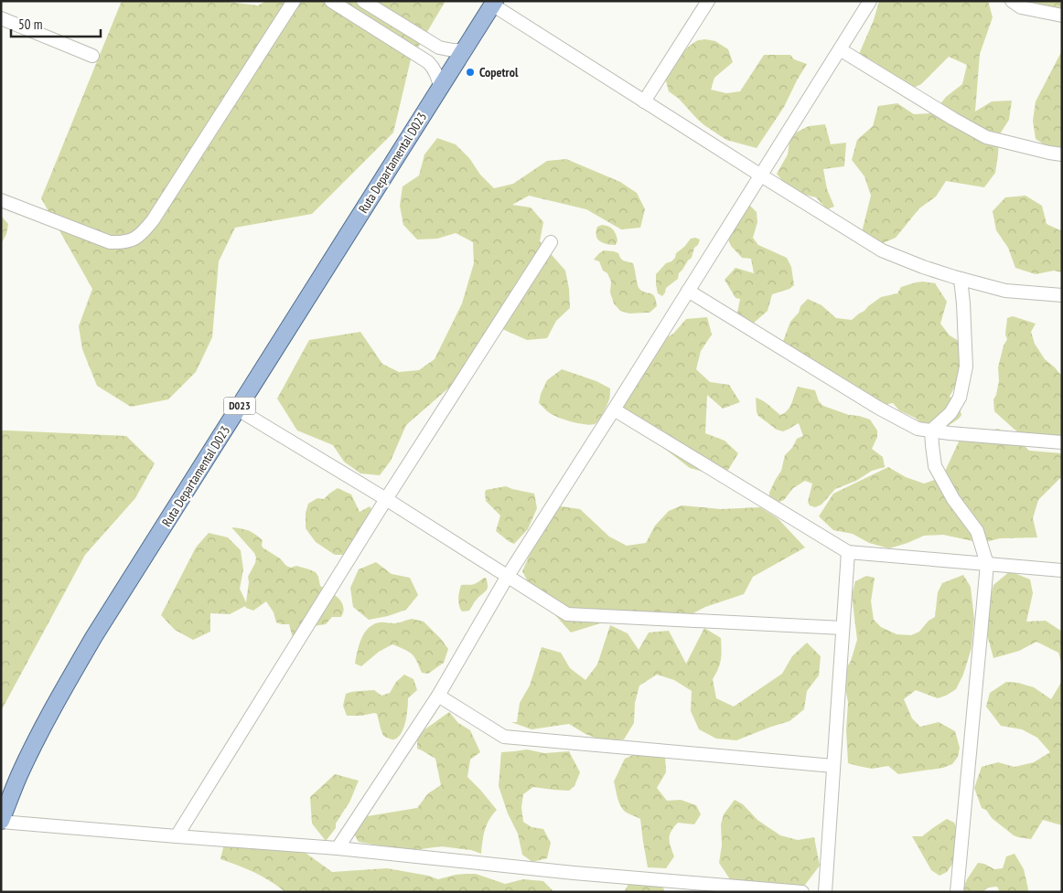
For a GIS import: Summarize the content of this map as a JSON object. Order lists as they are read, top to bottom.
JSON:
{
  "streets": {
    "main road": ["Ruta Departamental D023", "D023"]
  },
  "places": ["Copetrol"],
  "scale_bar": "50 m"
}
